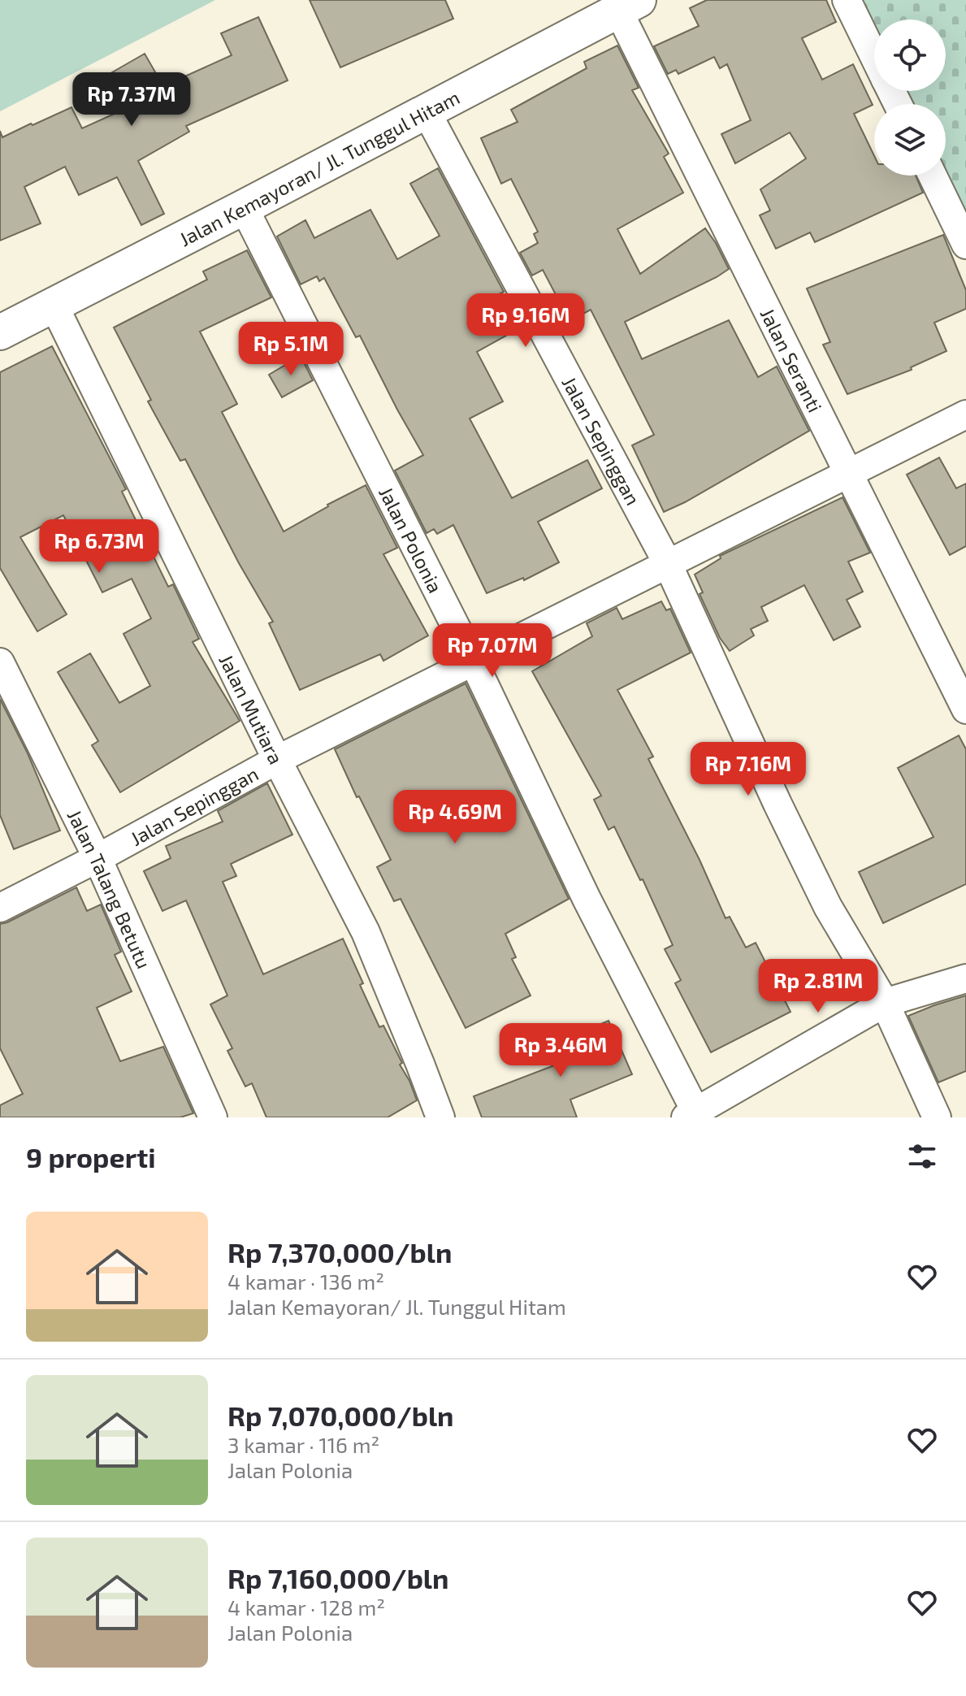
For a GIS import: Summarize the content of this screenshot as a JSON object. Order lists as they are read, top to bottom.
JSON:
{
  "streets": {
    "street": [
      "Jalan Kemayoran/ Jl. Tunggul Hitam",
      "Jalan Seranti",
      "Jalan Sepinggan",
      "Jalan Polonia",
      "Jalan Mutiara",
      "Jalan Talang Betutu"
    ]
  },
  "crossings": [
    ["Jalan Kemayoran/ Jl. Tunggul Hitam", "Jalan Seranti"],
    ["Jalan Kemayoran/ Jl. Tunggul Hitam", "Jalan Sepinggan"],
    ["Jalan Kemayoran/ Jl. Tunggul Hitam", "Jalan Polonia"],
    ["Jalan Kemayoran/ Jl. Tunggul Hitam", "Jalan Mutiara"],
    ["Jalan Seranti", "Jalan Sepinggan"],
    ["Jalan Sepinggan", "Jalan Polonia"],
    ["Jalan Sepinggan", "Jalan Mutiara"],
    ["Jalan Sepinggan", "Jalan Talang Betutu"]
  ],
  "page": {
    "price": [
      "Rp 7.37M",
      "Rp 9.16M",
      "Rp 5.1M",
      "Rp 6.73M",
      "Rp 7.07M",
      "Rp 7.16M",
      "Rp 4.69M",
      "Rp 2.81M",
      "Rp 3.46M"
    ],
    "heading": "9 properti",
    "list": [
      {
        "name": "Rp 7,370,000/bln",
        "note": "4 kamar · 136 m² · Jalan Kemayoran/ Jl. Tunggul Hitam"
      },
      {
        "name": "Rp 7,070,000/bln",
        "note": "3 kamar · 116 m² · Jalan Polonia"
      },
      {
        "name": "Rp 7,160,000/bln",
        "note": "4 kamar · 128 m² · Jalan Polonia"
      }
    ]
  }
}
